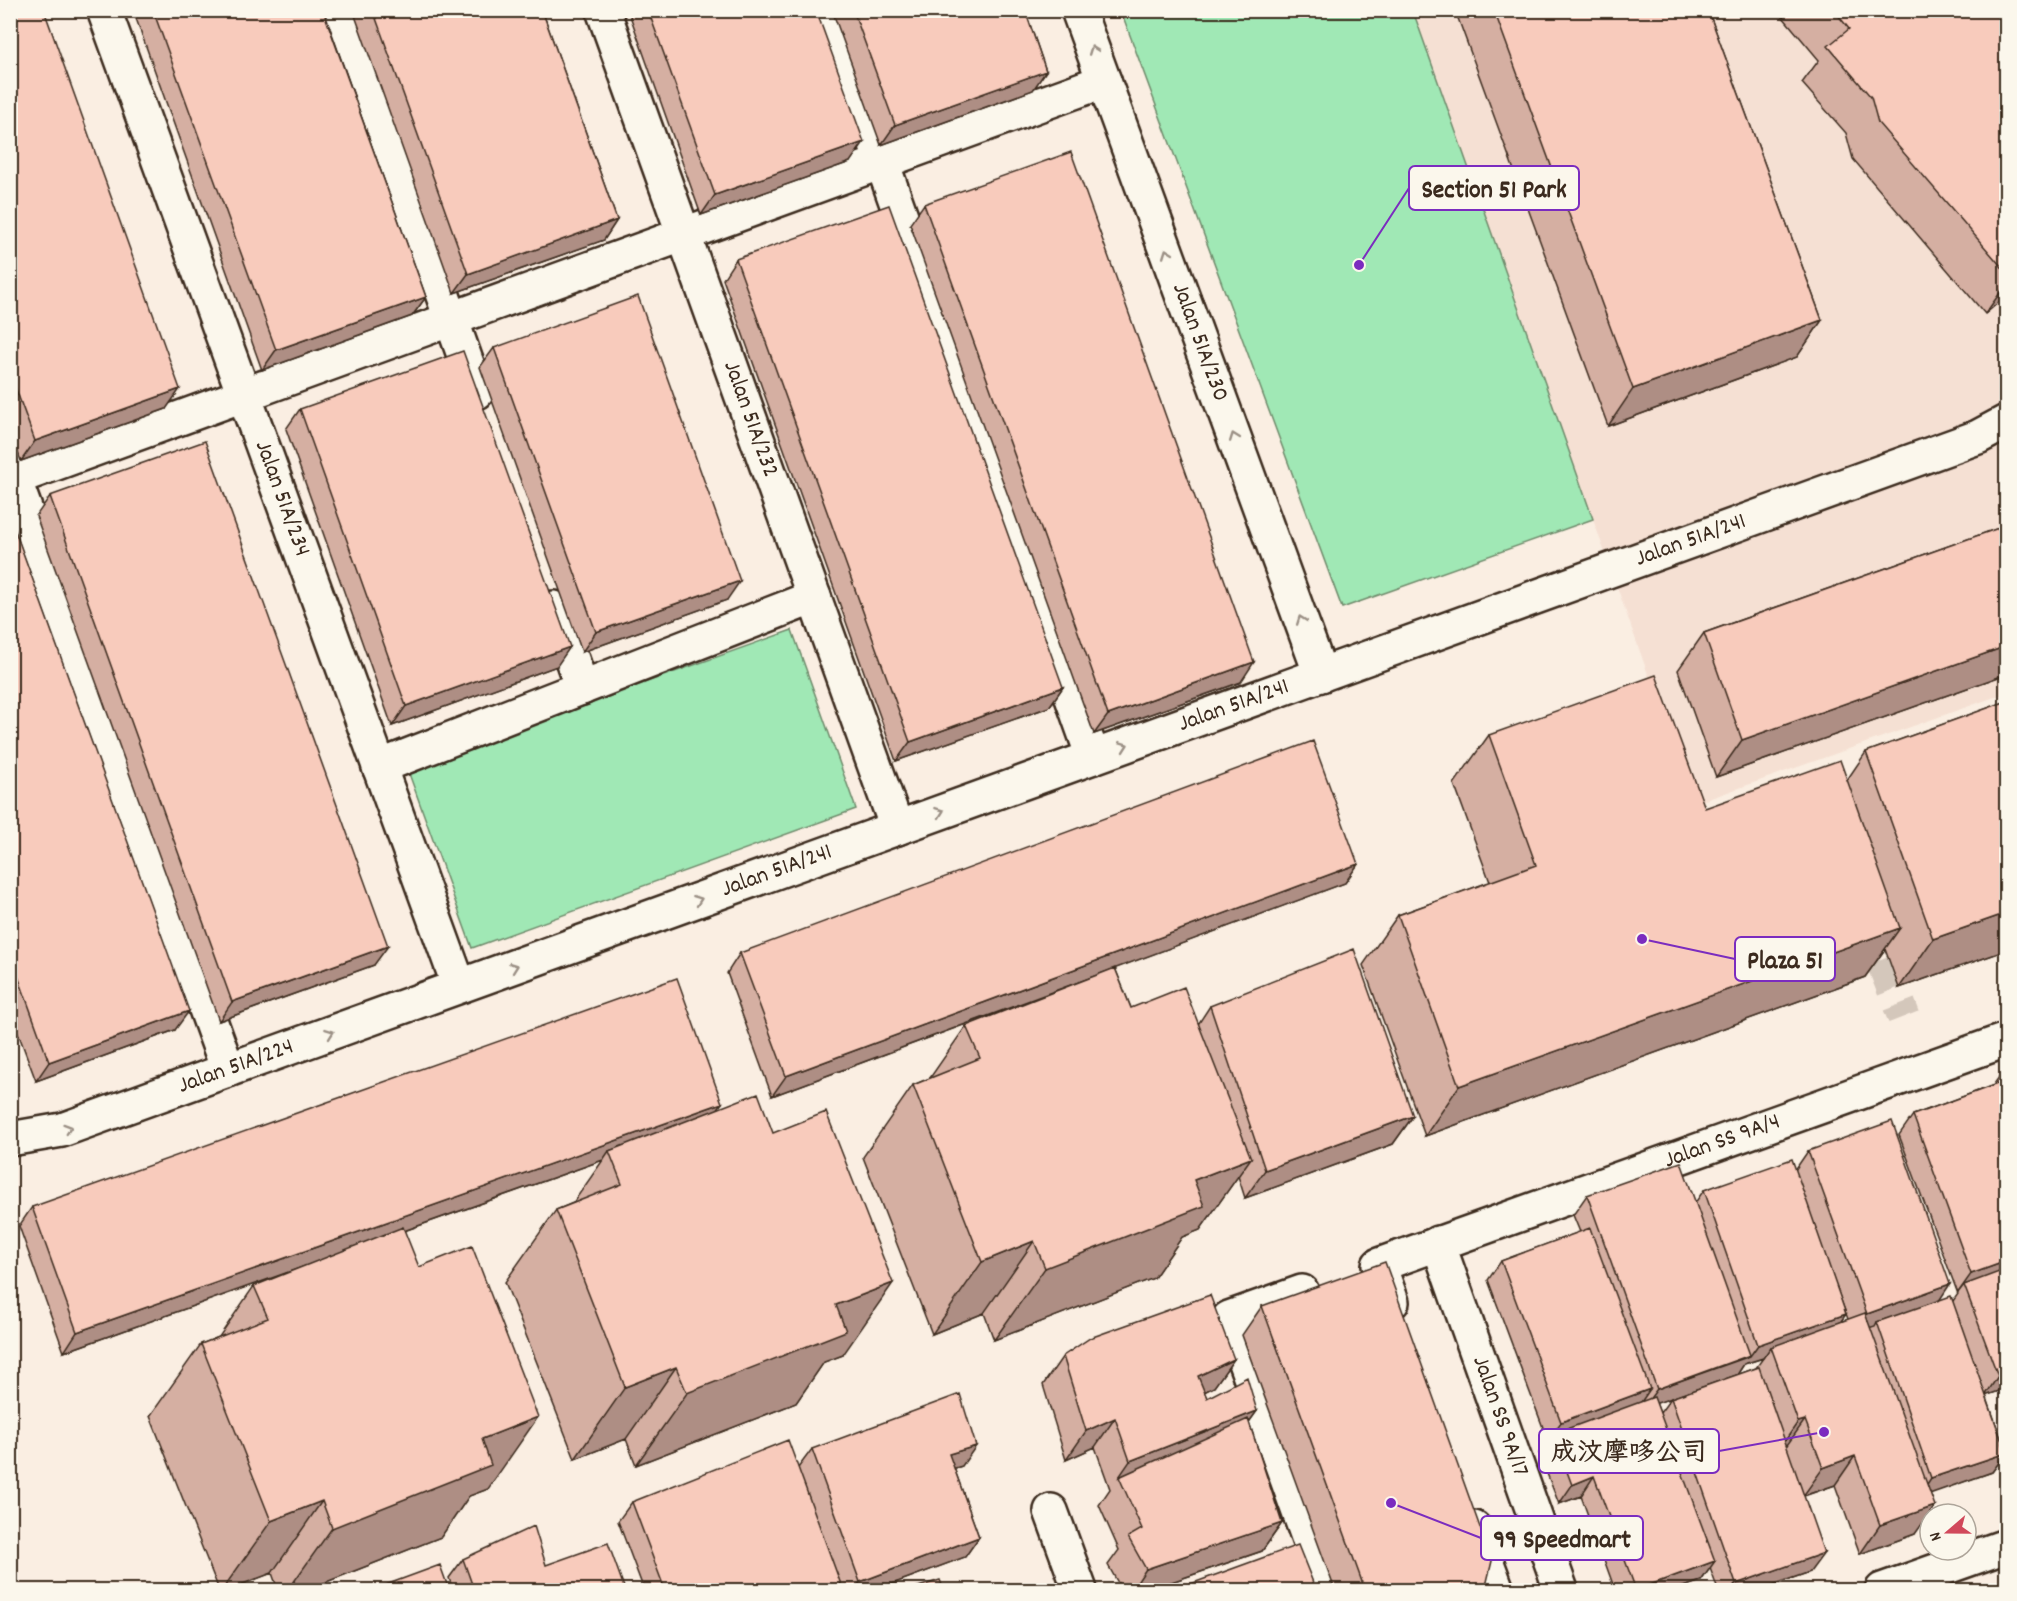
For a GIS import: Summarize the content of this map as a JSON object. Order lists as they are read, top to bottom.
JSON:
{
  "streets": {
    "street": [
      "Jalan 51A/230",
      "Jalan 51A/232",
      "Jalan 51A/234",
      "Jalan 51A/241",
      "Jalan 51A/224",
      "Jalan SS 9A/4",
      "Jalan SS 9A/17"
    ]
  },
  "crossings": [
    ["Jalan 51A/230", "Jalan 51A/241"],
    ["Jalan 51A/232", "Jalan 51A/241"],
    ["Jalan 51A/234", "Jalan 51A/241"],
    ["Jalan 51A/234", "Jalan 51A/224"],
    ["Jalan 51A/241", "Jalan 51A/224"],
    ["Jalan SS 9A/4", "Jalan SS 9A/17"]
  ],
  "one_way": ["Jalan 51A/224"],
  "places": [
    "Section 51 Park",
    "Plaza 51",
    "成汶摩哆公司",
    "99 Speedmart"
  ],
  "north": "left"
}
